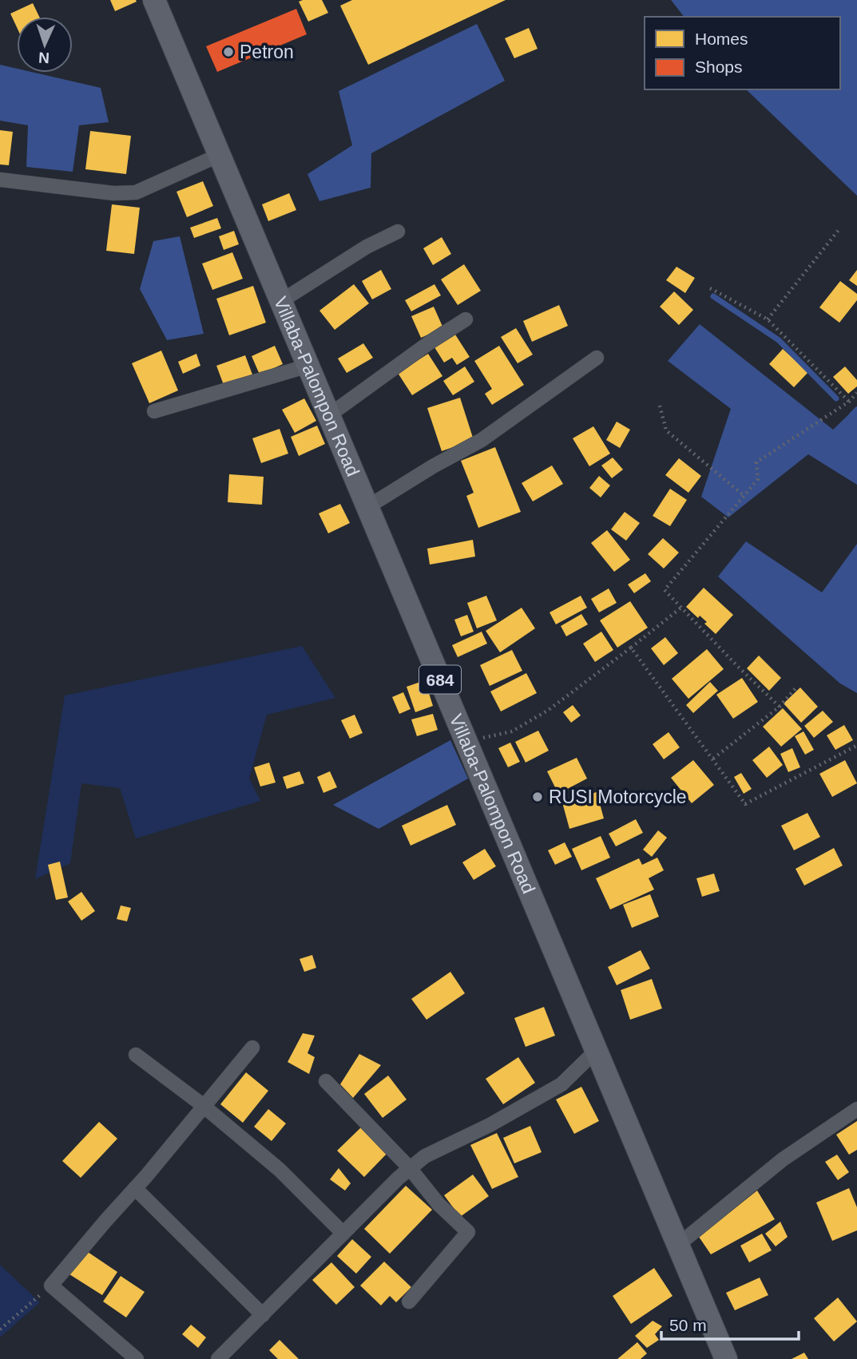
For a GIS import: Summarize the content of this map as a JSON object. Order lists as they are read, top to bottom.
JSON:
{
  "streets": {
    "main road": ["Villaba-Palompon Road", "684"]
  },
  "places": ["Petron", "RUSI Motorcycle"],
  "legend": ["Homes", "Shops"],
  "scale_bar": "50 m",
  "north": "bottom"
}
